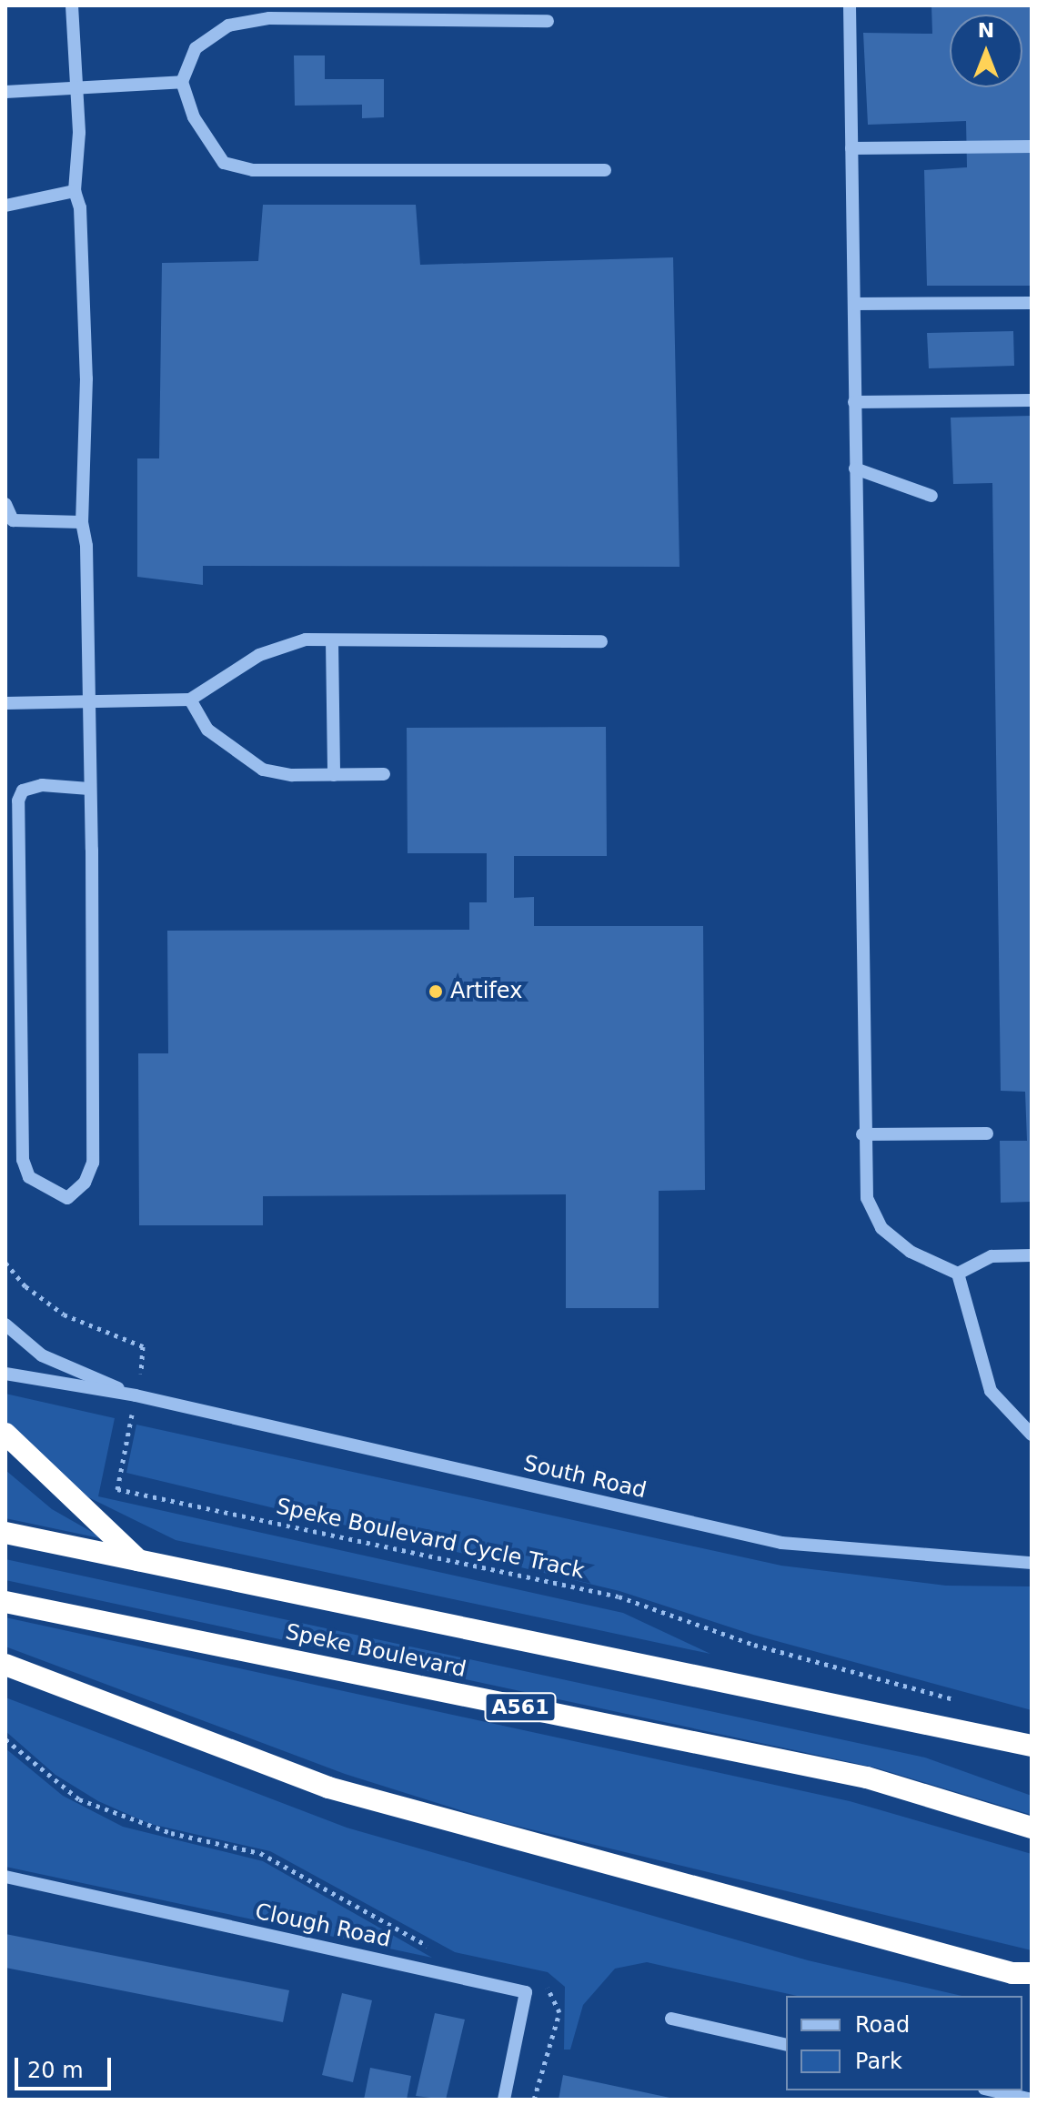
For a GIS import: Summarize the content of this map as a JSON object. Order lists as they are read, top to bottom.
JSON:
{
  "streets": {
    "highway": ["Speke Boulevard", "A561"],
    "street": ["South Road", "Clough Road"],
    "path": ["Speke Boulevard Cycle Track"]
  },
  "crossings": [
    ["South Road", "Speke Boulevard Cycle Track"]
  ],
  "places": ["Artifex"],
  "legend": ["Road", "Park"],
  "scale_bar": "20 m",
  "north": "top"
}
